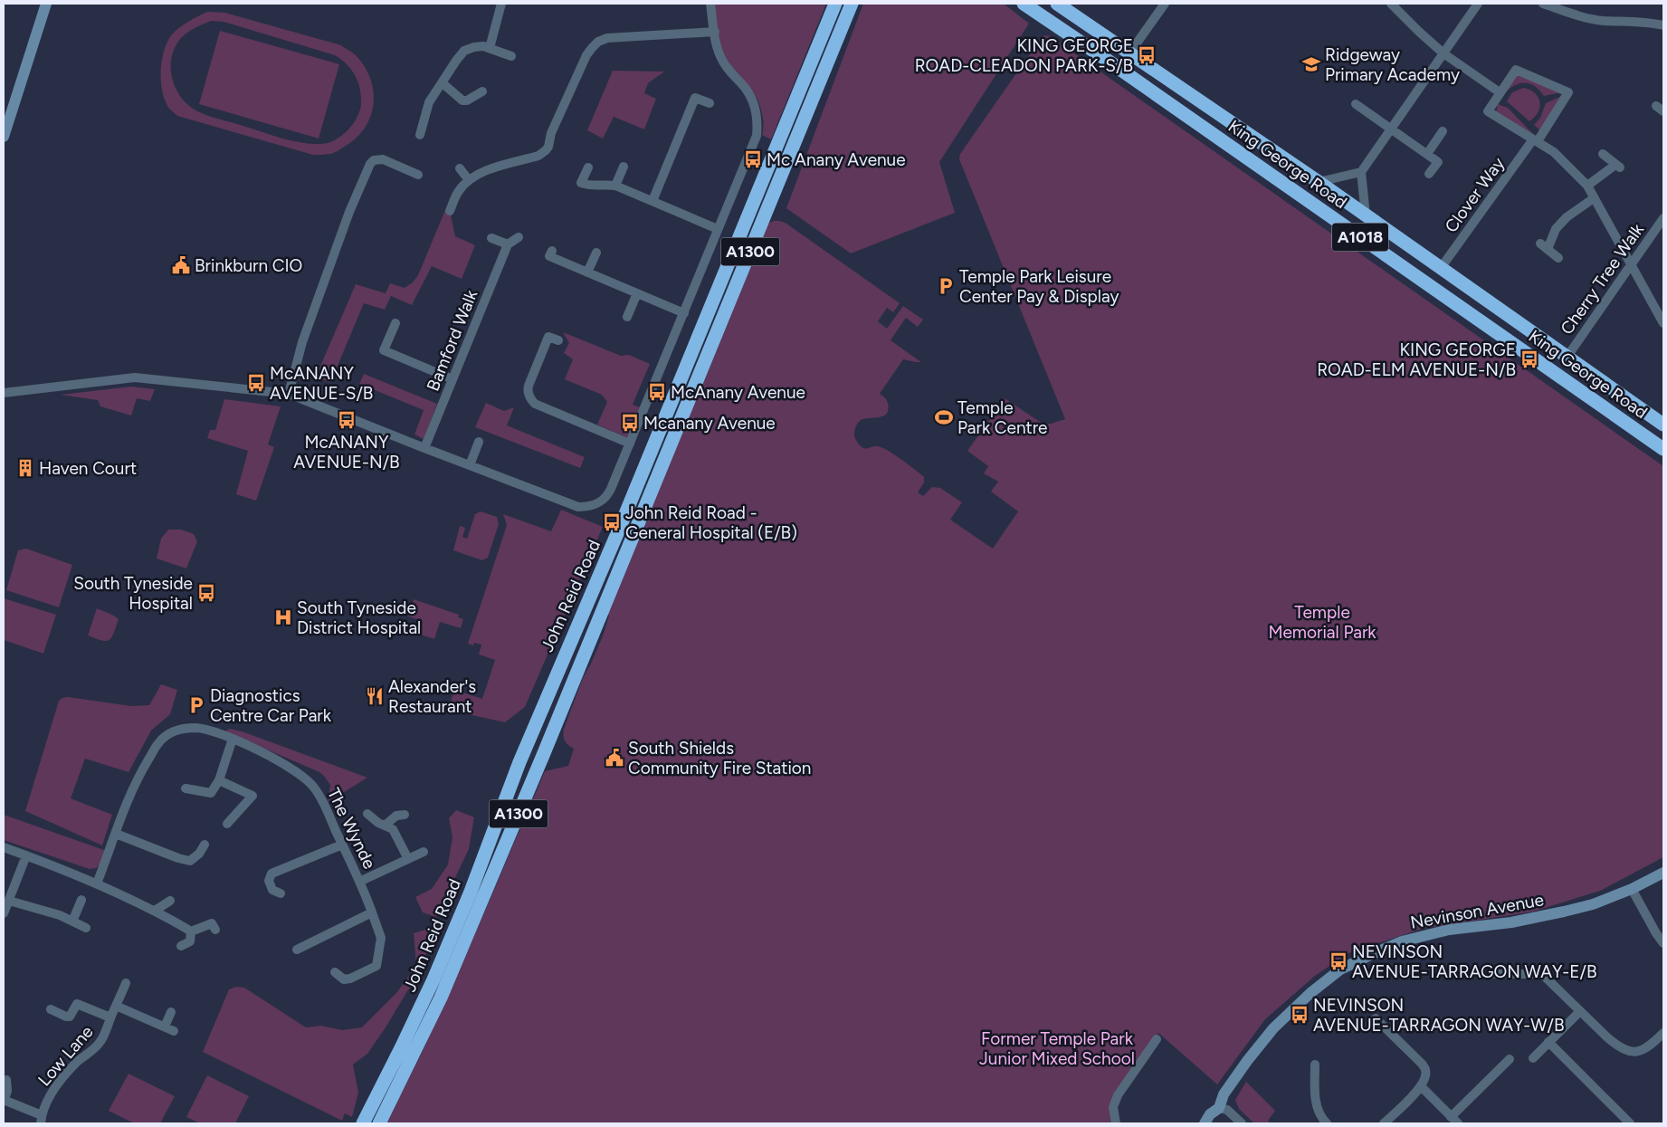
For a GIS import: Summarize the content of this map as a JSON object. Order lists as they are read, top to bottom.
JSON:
{
  "streets": {
    "highway": [
      "King George Road",
      "A1018",
      "A1300",
      "John Reid Road"
    ],
    "street": [
      "Clover Way",
      "Cherry Tree Walk",
      "Bamford Walk",
      "The Wynde",
      "Nevinson Avenue",
      "Low Lane"
    ]
  },
  "crossings": [
    ["King George Road", "Clover Way"],
    ["King George Road", "Cherry Tree Walk"]
  ],
  "parks": ["Temple Memorial Park", "Former Temple Park Junior Mixed School"],
  "places": {
    "bus stop": [
      "KING GEORGE ROAD-CLEADON PARK-S/B",
      "Mc Anany Avenue",
      "KING GEORGE ROAD-ELM AVENUE-N/B",
      "McANANY AVENUE-S/B",
      "McAnany Avenue",
      "McANANY AVENUE-N/B",
      "Mcanany Avenue",
      "John Reid Road - General Hospital (E/B)",
      "South Tyneside Hospital",
      "NEVINSON AVENUE-TARRAGON WAY-E/B",
      "NEVINSON AVENUE-TARRAGON WAY-W/B"
    ],
    "school or university": ["Ridgeway Primary Academy"],
    "public building": ["Brinkburn CIO", "South Shields Community Fire Station"],
    "parking": ["Temple Park Leisure Center Pay & Display", "Diagnostics Centre Car Park"],
    "sports": ["Temple Park Centre"],
    "building": ["Haven Court"],
    "hospital": ["South Tyneside District Hospital"],
    "restaurant": ["Alexander's Restaurant"]
  }
}
